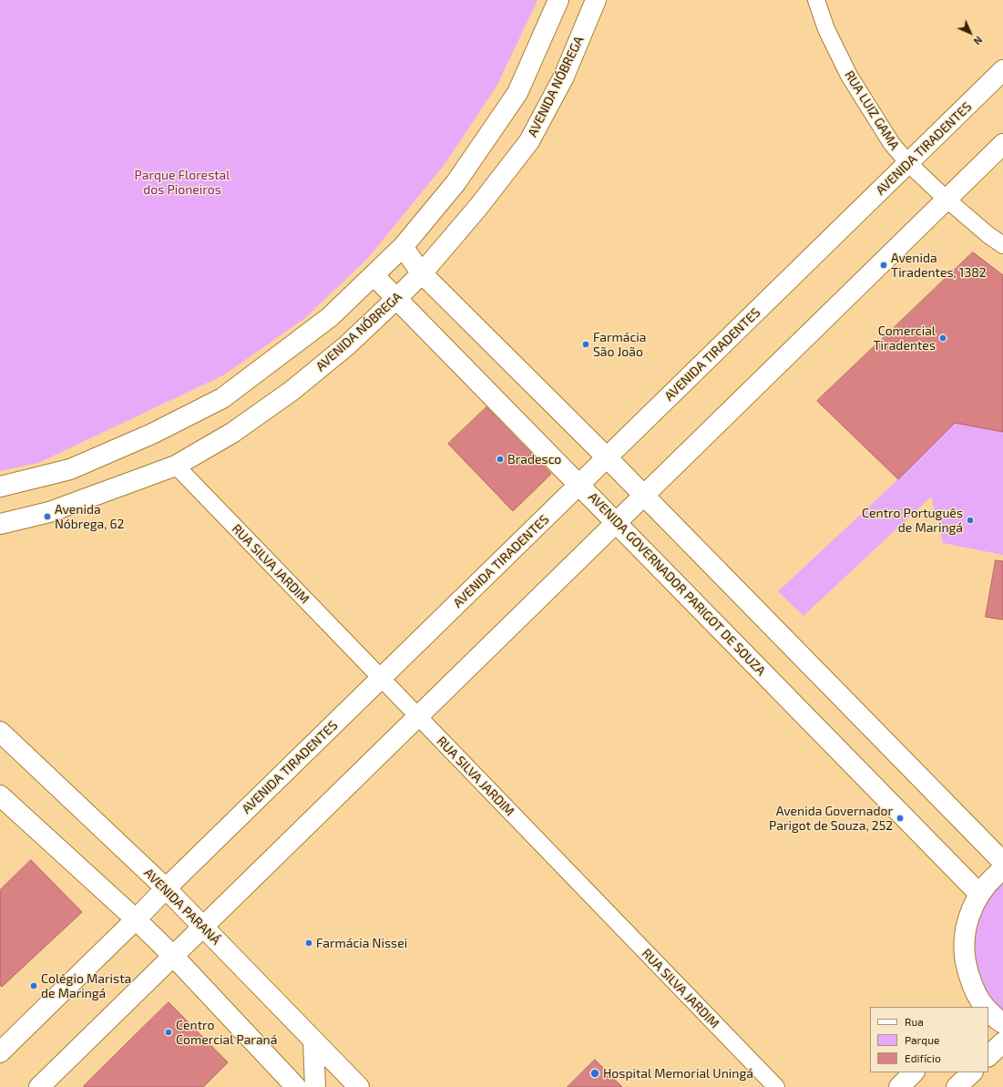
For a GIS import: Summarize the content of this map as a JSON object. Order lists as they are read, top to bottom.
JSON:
{
  "streets": {
    "main road": [
      "AVENIDA NÓBREGA",
      "AVENIDA TIRADENTES",
      "AVENIDA GOVERNADOR PARIGOT DE SOUZA",
      "AVENIDA PARANÁ"
    ],
    "street": ["RUA LUIZ GAMA", "RUA SILVA JARDIM"]
  },
  "crossings": [
    ["AVENIDA NÓBREGA", "RUA SILVA JARDIM"],
    ["AVENIDA NÓBREGA", "AVENIDA GOVERNADOR PARIGOT DE SOUZA"],
    ["RUA LUIZ GAMA", "AVENIDA TIRADENTES"],
    ["AVENIDA TIRADENTES", "RUA SILVA JARDIM"],
    ["AVENIDA TIRADENTES", "AVENIDA GOVERNADOR PARIGOT DE SOUZA"],
    ["AVENIDA TIRADENTES", "AVENIDA PARANÁ"]
  ],
  "parks": ["Parque Florestal dos Pioneiros"],
  "places": [
    "Avenida Tiradentes, 1382",
    "Comercial Tiradentes",
    "Farmácia São João",
    "Bradesco",
    "Avenida Nóbrega, 62",
    "Centro Português de Maringá",
    "Avenida Governador Parigot de Souza, 252",
    "Farmácia Nissei",
    "Colégio Marista de Maringá",
    "Centro Comercial Paraná",
    "Hospital Memorial Uningá"
  ],
  "legend": ["Rua", "Parque", "Edifício"],
  "north": "bottom right"
}
